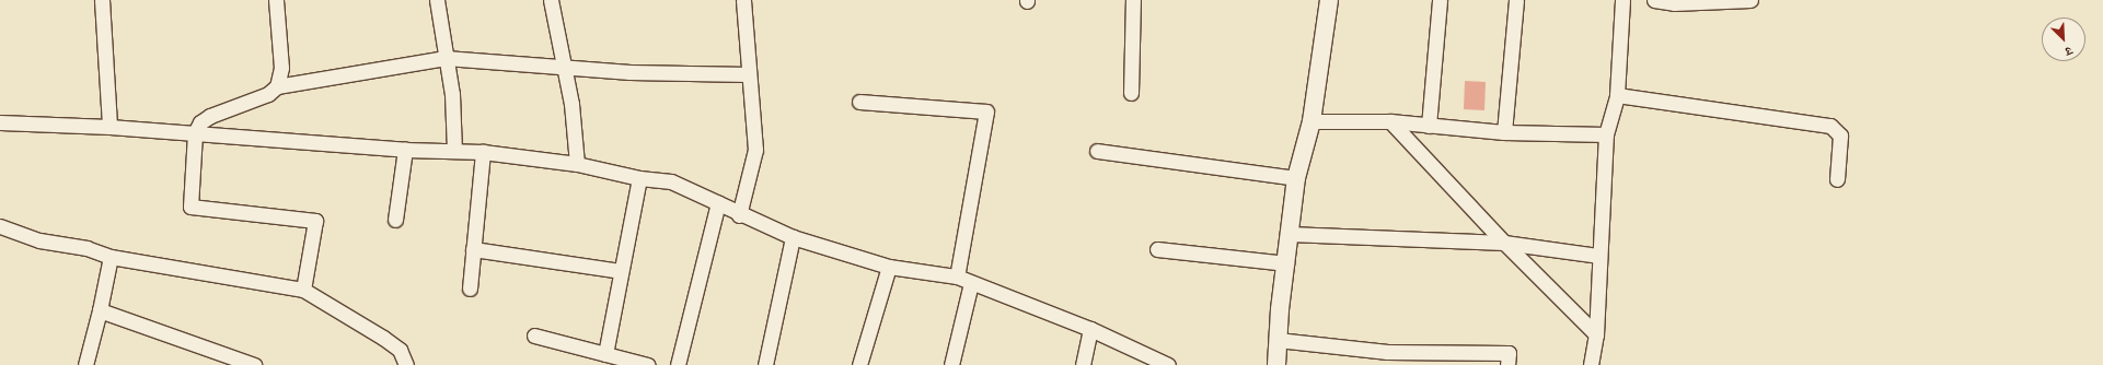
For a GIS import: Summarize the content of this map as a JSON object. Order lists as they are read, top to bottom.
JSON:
{
  "north": "bottom right"
}
